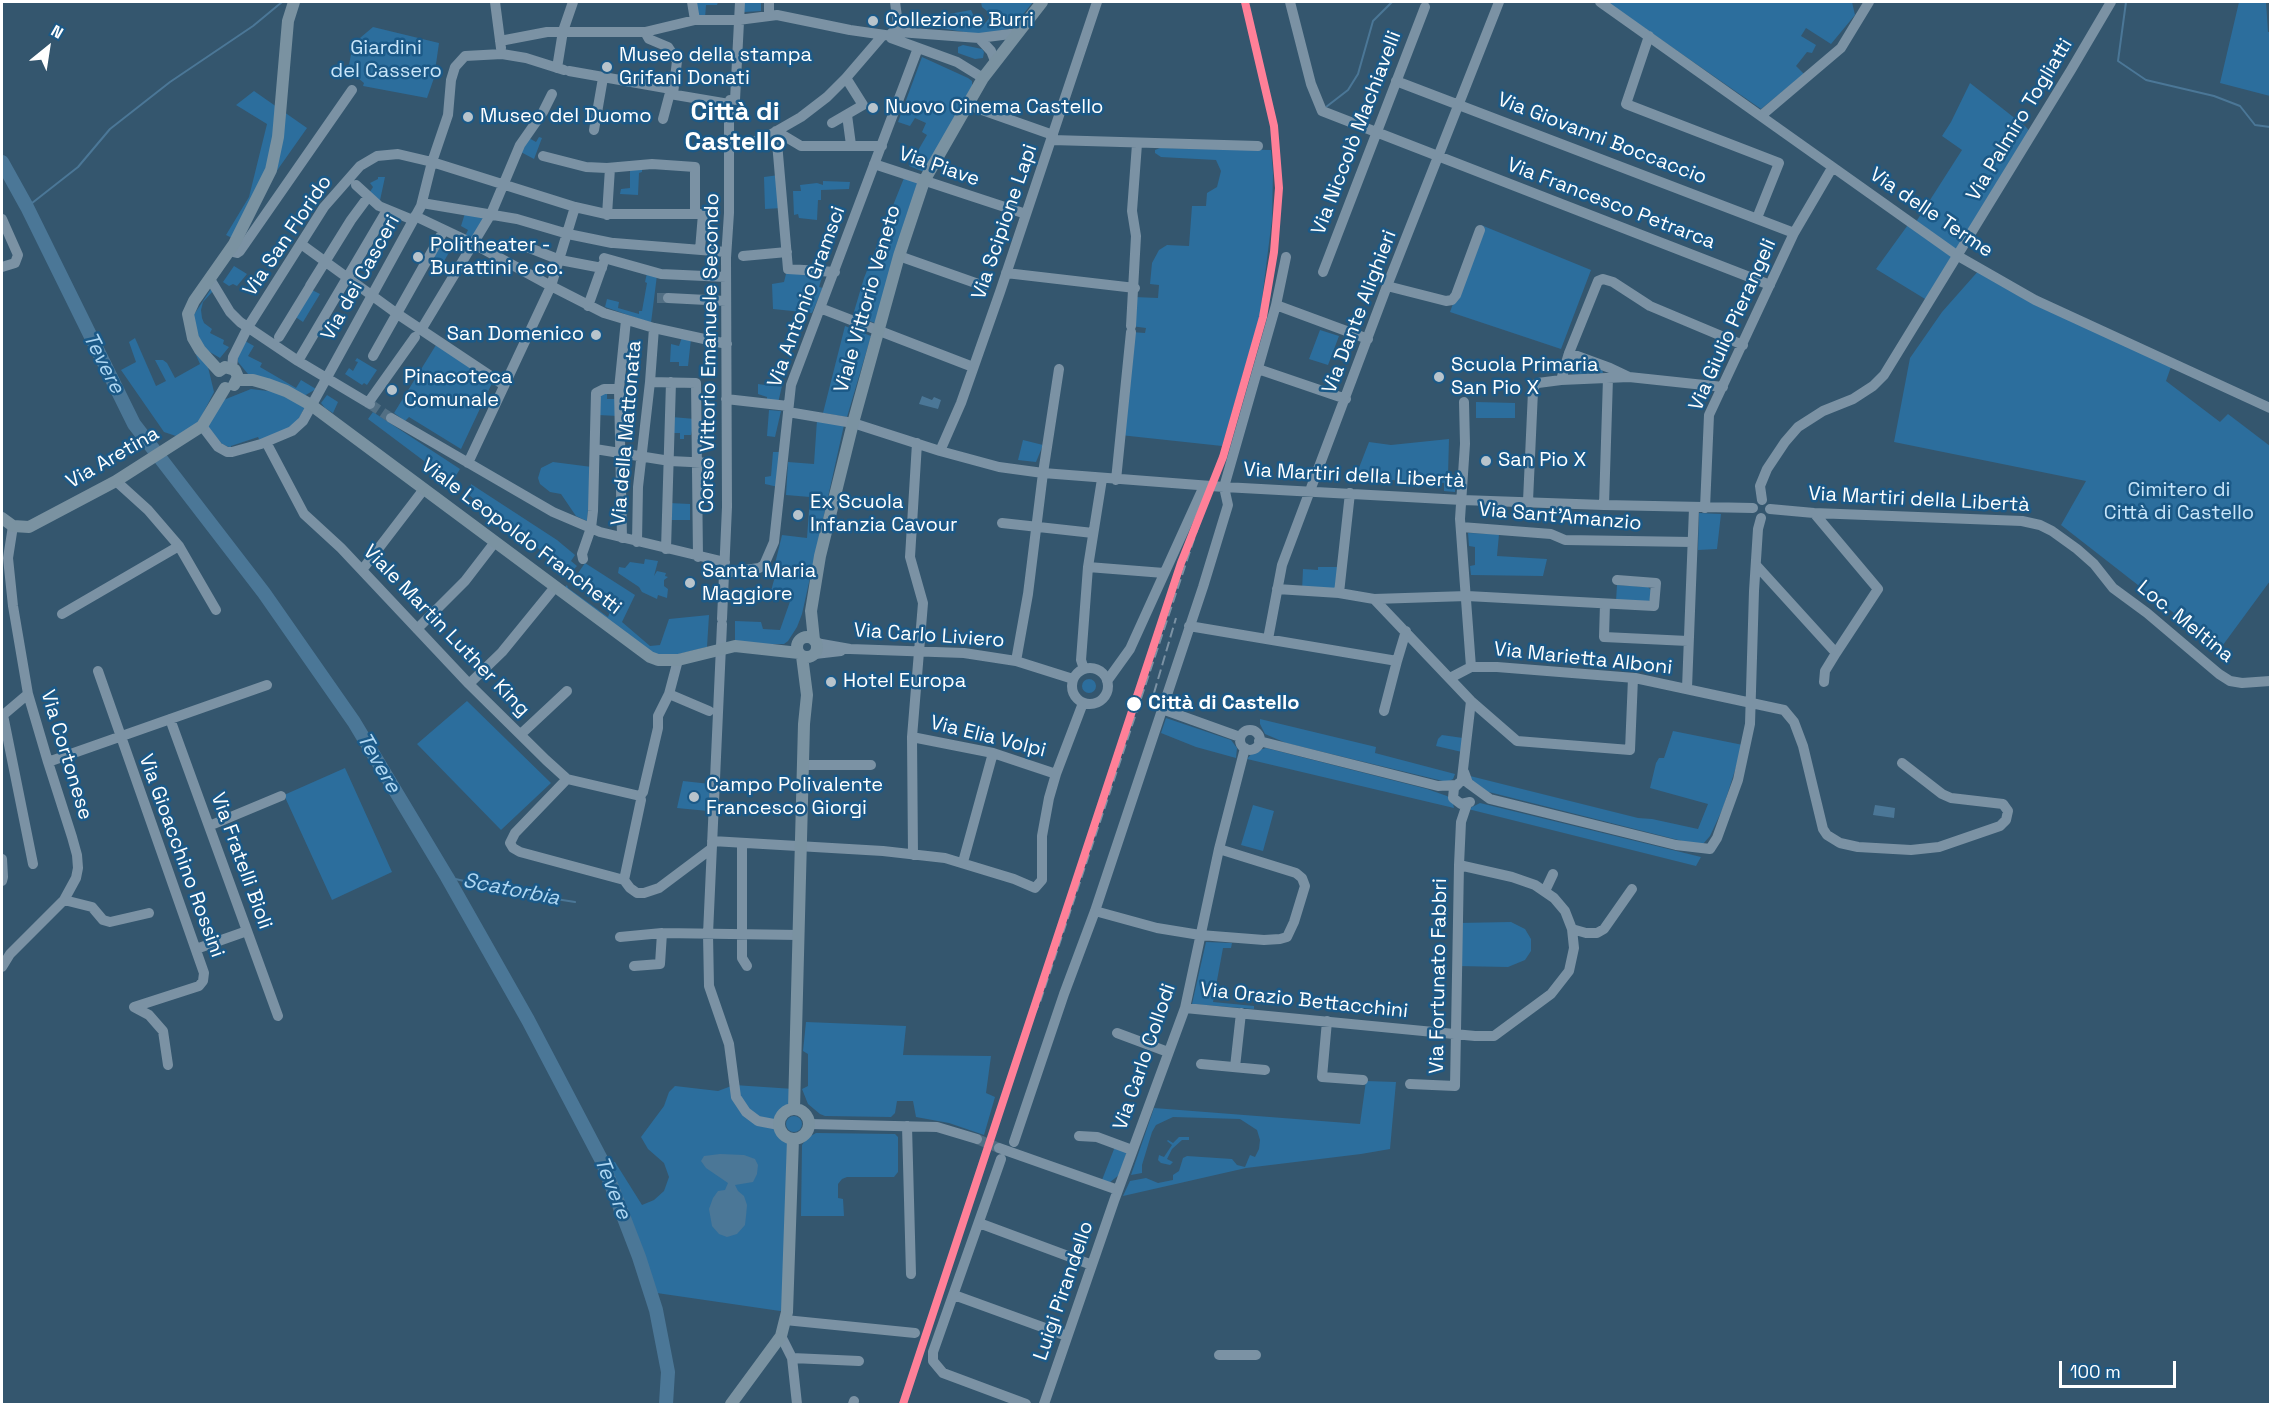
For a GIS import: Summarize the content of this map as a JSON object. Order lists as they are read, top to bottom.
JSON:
{
  "streets": {
    "main road": ["Viale Vittorio Veneto", "Via Aretina", "Viale Leopoldo Franchetti"],
    "street": [
      "Via Palmiro Togliatti",
      "Via Niccolò Machiavelli",
      "Via Giovanni Boccaccio",
      "Via Piave",
      "Via Francesco Petrarca",
      "Via delle Terme",
      "Via Scipione Lapi",
      "Via San Florido",
      "Via dei Casceri",
      "Via Antonio Gramsci",
      "Via Dante Alighieri",
      "Via Giulio Pierangeli",
      "Corso Vittorio Emanuele Secondo",
      "Via della Mattonata",
      "Via Martiri della Libertà",
      "Via Sant'Amanzio",
      "Loc. Meltina",
      "Viale Martin Luther King",
      "Via Carlo Liviero",
      "Via Marietta Alboni",
      "Via Elia Volpi",
      "Via Cortonese",
      "Via Gioacchino Rossini",
      "Via Fratelli Bioli",
      "Via Fortunato Fabbri",
      "Via Orazio Bettacchini",
      "Via Carlo Collodi",
      "Luigi Pirandello"
    ]
  },
  "crossings": [
    ["Via Palmiro Togliatti", "Via delle Terme"],
    ["Via Palmiro Togliatti", "Via Martiri della Libertà"],
    ["Via Niccolò Machiavelli", "Via Giovanni Boccaccio"],
    ["Via Niccolò Machiavelli", "Via Francesco Petrarca"],
    ["Via Giovanni Boccaccio", "Via Dante Alighieri"],
    ["Via Giovanni Boccaccio", "Via Giulio Pierangeli"],
    ["Via Piave", "Via Scipione Lapi"],
    ["Via Piave", "Via Antonio Gramsci"],
    ["Via Piave", "Viale Vittorio Veneto"],
    ["Via Francesco Petrarca", "Via Dante Alighieri"],
    ["Via Francesco Petrarca", "Via Giulio Pierangeli"],
    ["Via delle Terme", "Via Giulio Pierangeli"],
    ["Via Scipione Lapi", "Via Martiri della Libertà"],
    ["Via San Florido", "Via dei Casceri"],
    ["Via San Florido", "Via Aretina"],
    ["Via San Florido", "Viale Leopoldo Franchetti"],
    ["Via dei Casceri", "Corso Vittorio Emanuele Secondo"],
    ["Via dei Casceri", "Via Aretina"],
    ["Via dei Casceri", "Viale Leopoldo Franchetti"],
    ["Via dei Casceri", "Viale Martin Luther King"],
    ["Via Antonio Gramsci", "Corso Vittorio Emanuele Secondo"],
    ["Via Antonio Gramsci", "Via Martiri della Libertà"],
    ["Viale Vittorio Veneto", "Corso Vittorio Emanuele Secondo"],
    ["Viale Vittorio Veneto", "Via Martiri della Libertà"],
    ["Viale Vittorio Veneto", "Viale Leopoldo Franchetti"],
    ["Viale Vittorio Veneto", "Via Carlo Liviero"],
    ["Via Dante Alighieri", "Via Martiri della Libertà"],
    ["Via Giulio Pierangeli", "Via Martiri della Libertà"],
    ["Corso Vittorio Emanuele Secondo", "Via Martiri della Libertà"],
    ["Corso Vittorio Emanuele Secondo", "Viale Leopoldo Franchetti"],
    ["Via Aretina", "Viale Leopoldo Franchetti"],
    ["Via Aretina", "Via Cortonese"],
    ["Via Martiri della Libertà", "Loc. Meltina"],
    ["Viale Leopoldo Franchetti", "Via Carlo Liviero"],
    ["Via Fortunato Fabbri", "Via Orazio Bettacchini"],
    ["Via Orazio Bettacchini", "Via Carlo Collodi"],
    ["Via Carlo Collodi", "Luigi Pirandello"]
  ],
  "districts": ["Città di Castello"],
  "water": ["Tevere", "Scatorbia"],
  "parks": ["Giardini del Cassero", "Cimitero di Città di Castello"],
  "places": [
    "Collezione Burri",
    "Museo della stampa Grifani Donati",
    "Nuovo Cinema Castello",
    "Museo del Duomo",
    "Politheater - Burattini e co.",
    "San Domenico",
    "Scuola Primaria San Pio X",
    "Pinacoteca Comunale",
    "San Pio X",
    "Ex Scuola Infanzia Cavour",
    "Santa Maria Maggiore",
    "Hotel Europa",
    "Città di Castello",
    "Campo Polivalente Francesco Giorgi"
  ],
  "scale_bar": "100 m",
  "north": "top right"
}
